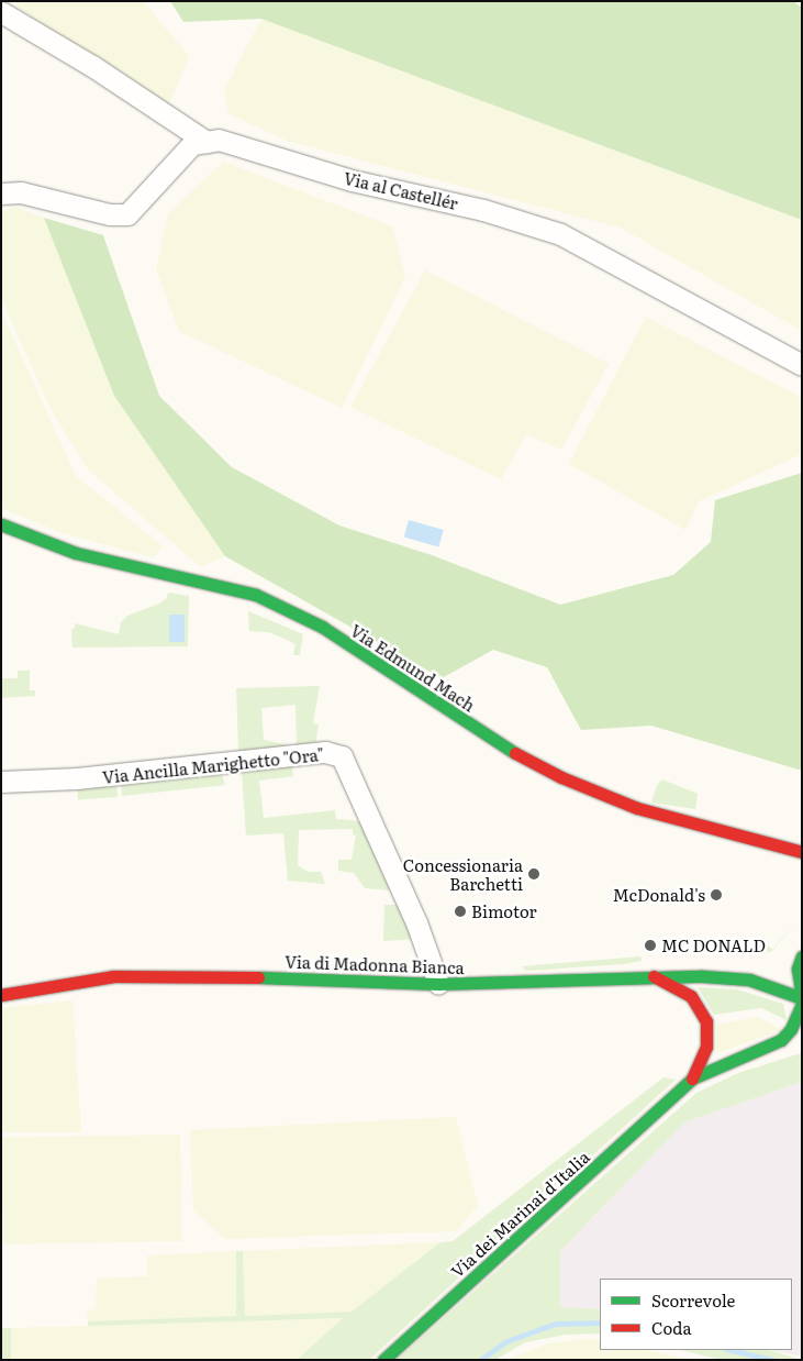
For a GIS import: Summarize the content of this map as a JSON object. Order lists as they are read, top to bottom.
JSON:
{
  "streets": {
    "main road": ["Via Edmund Mach", "Via di Madonna Bianca", "Via dei Marinai d'Italia"],
    "street": ["Via al Castellér", "Via Ancilla Marighetto \"Ora\""]
  },
  "crossings": [
    ["Via Ancilla Marighetto \"Ora\"", "Via di Madonna Bianca"]
  ],
  "places": [
    "Concessionaria Barchetti",
    "McDonald's",
    "Bimotor",
    "MC DONALD"
  ],
  "legend": ["Scorrevole", "Coda"]
}
